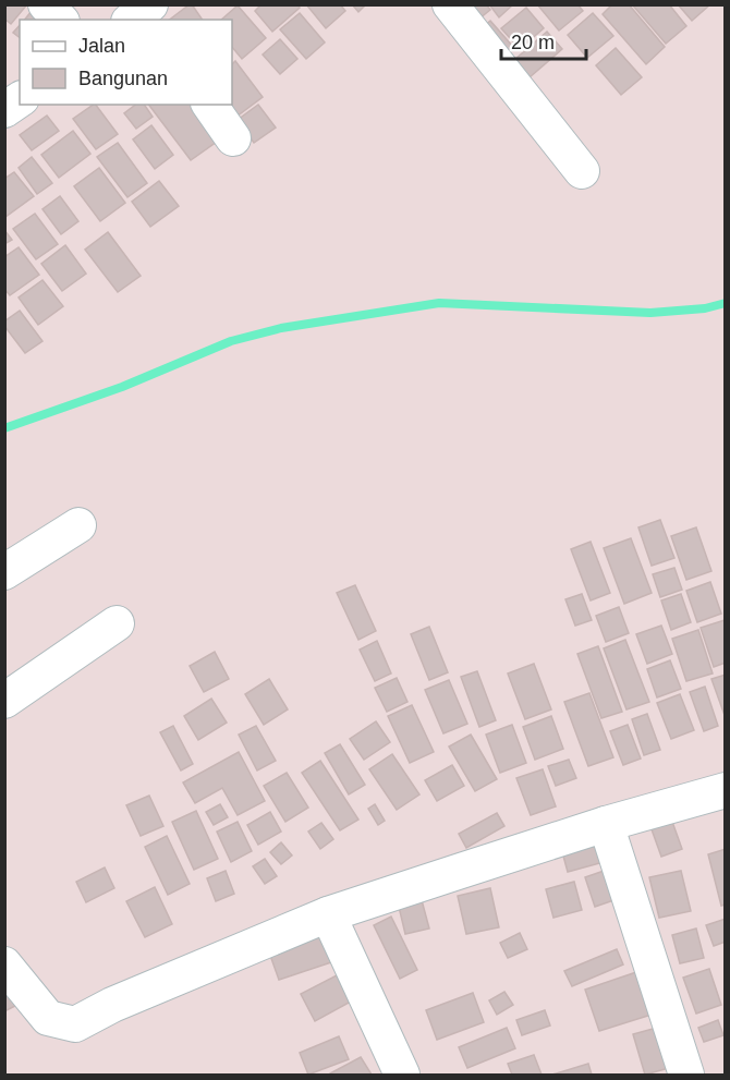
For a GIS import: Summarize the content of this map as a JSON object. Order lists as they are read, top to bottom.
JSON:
{
  "legend": ["Jalan", "Bangunan"],
  "scale_bar": "20 m"
}
